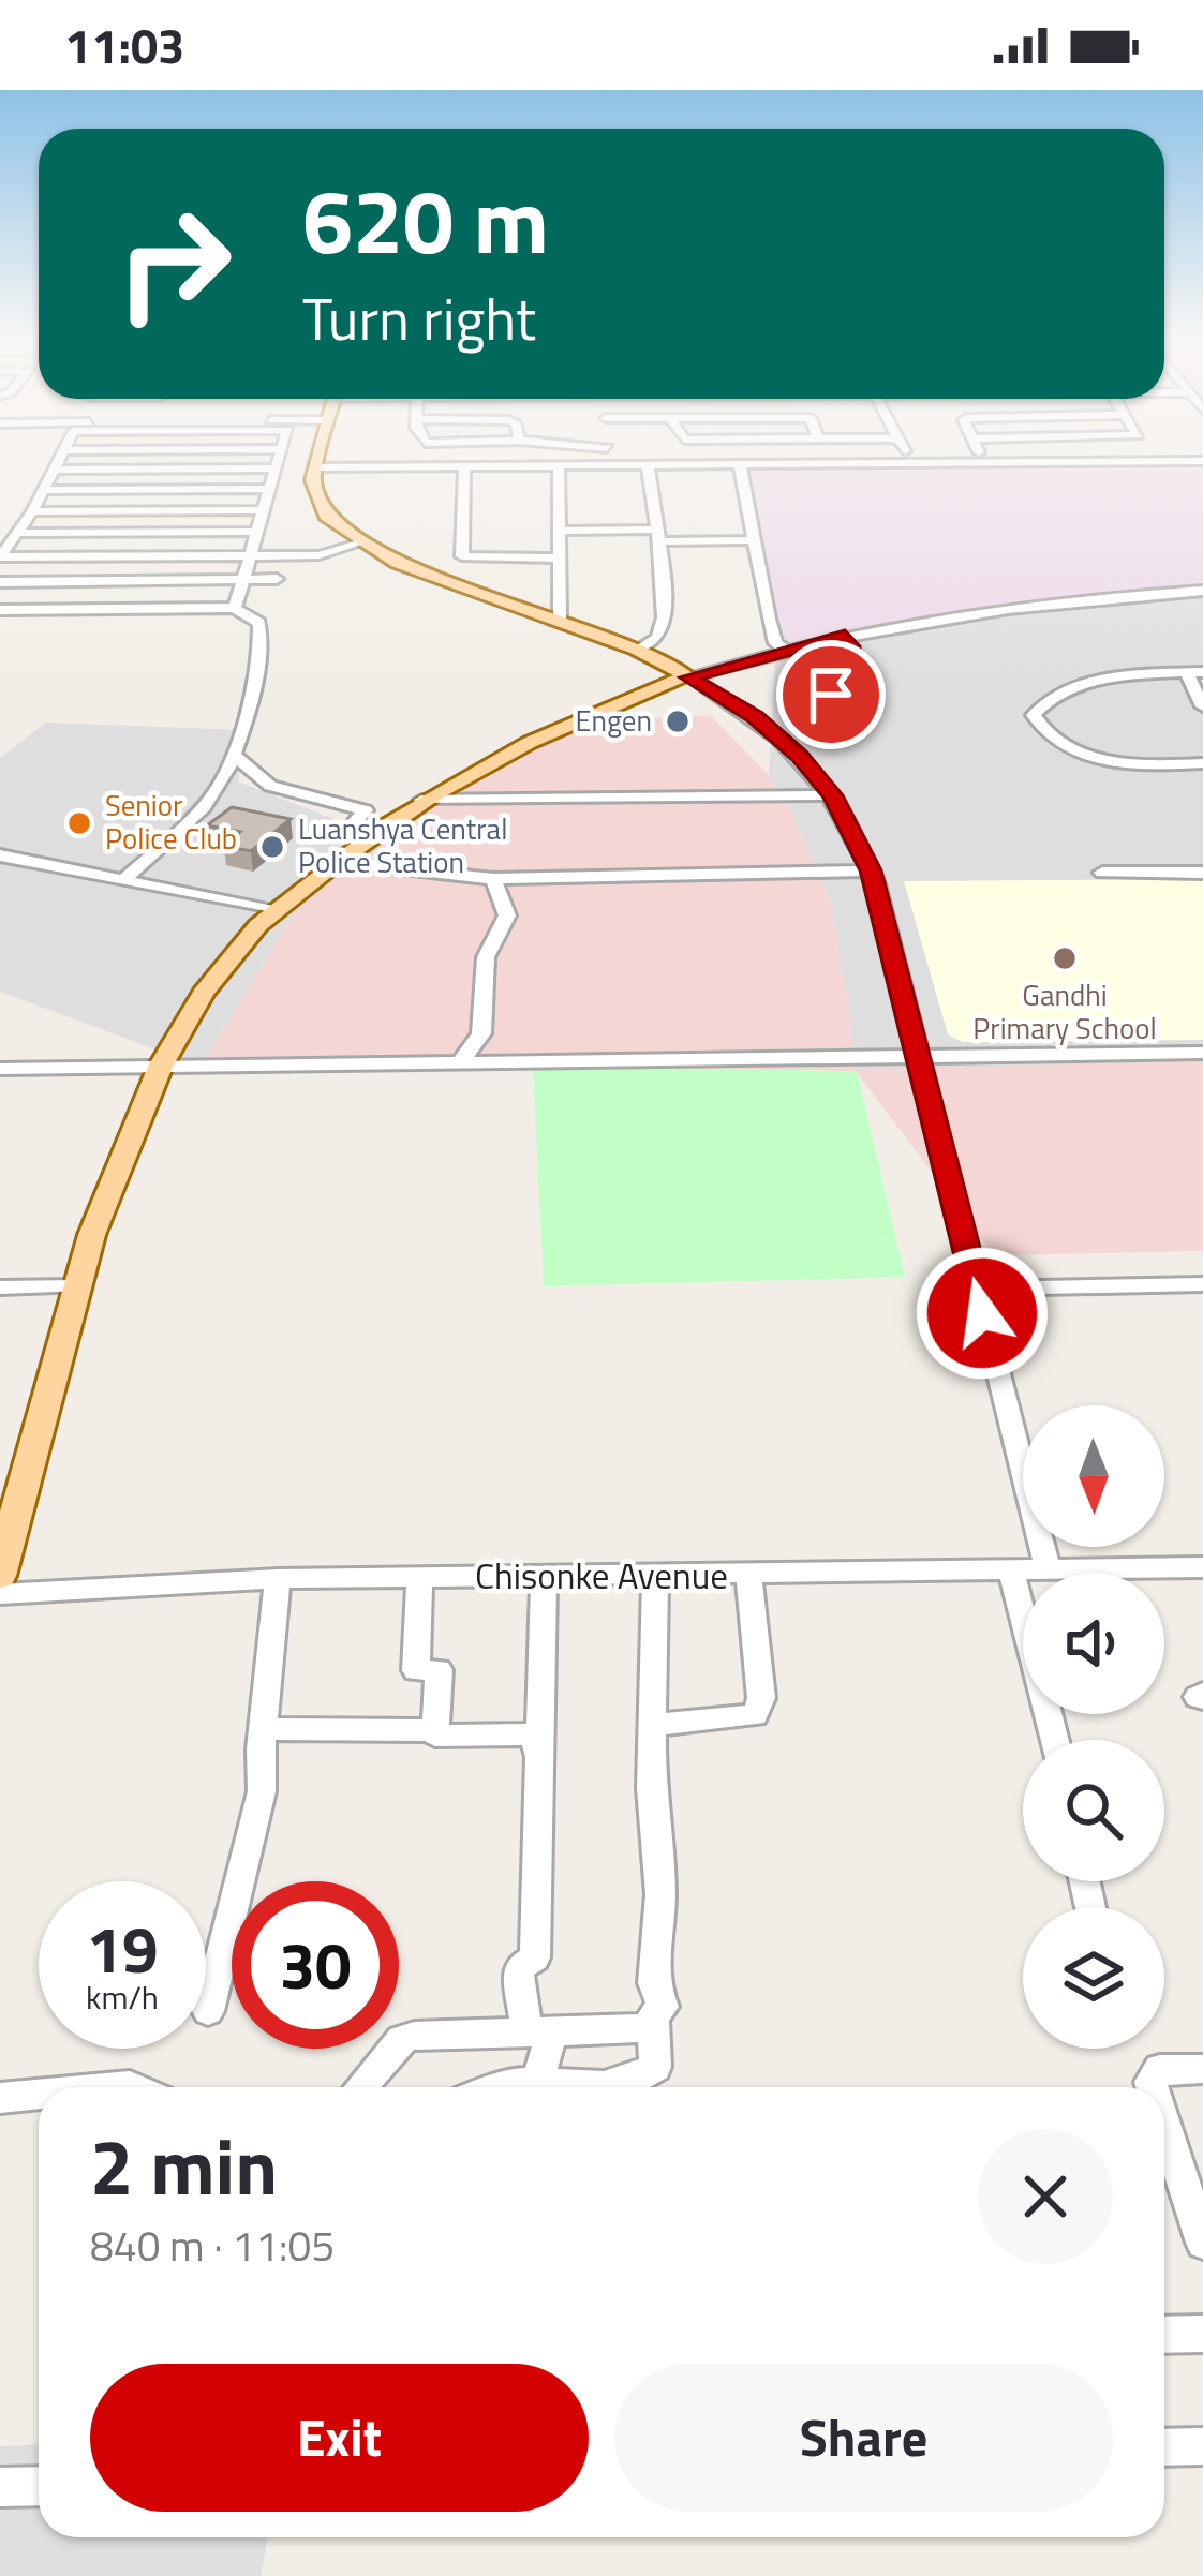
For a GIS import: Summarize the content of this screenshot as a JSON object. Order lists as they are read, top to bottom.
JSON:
{
  "streets": {
    "street": ["Chisonke Avenue"]
  },
  "places": [
    "Engen",
    "Senior Police Club",
    "Luanshya Central Police Station",
    "Gandhi Primary School"
  ],
  "north": "bottom",
  "page": {
    "status": "11:03",
    "turn": ["620 m", "Turn right"],
    "speed": "19 km/h",
    "limit": "30",
    "heading": ["2 min", "840 m · 11:05"],
    "buttons": ["Exit", "Share"]
  }
}
